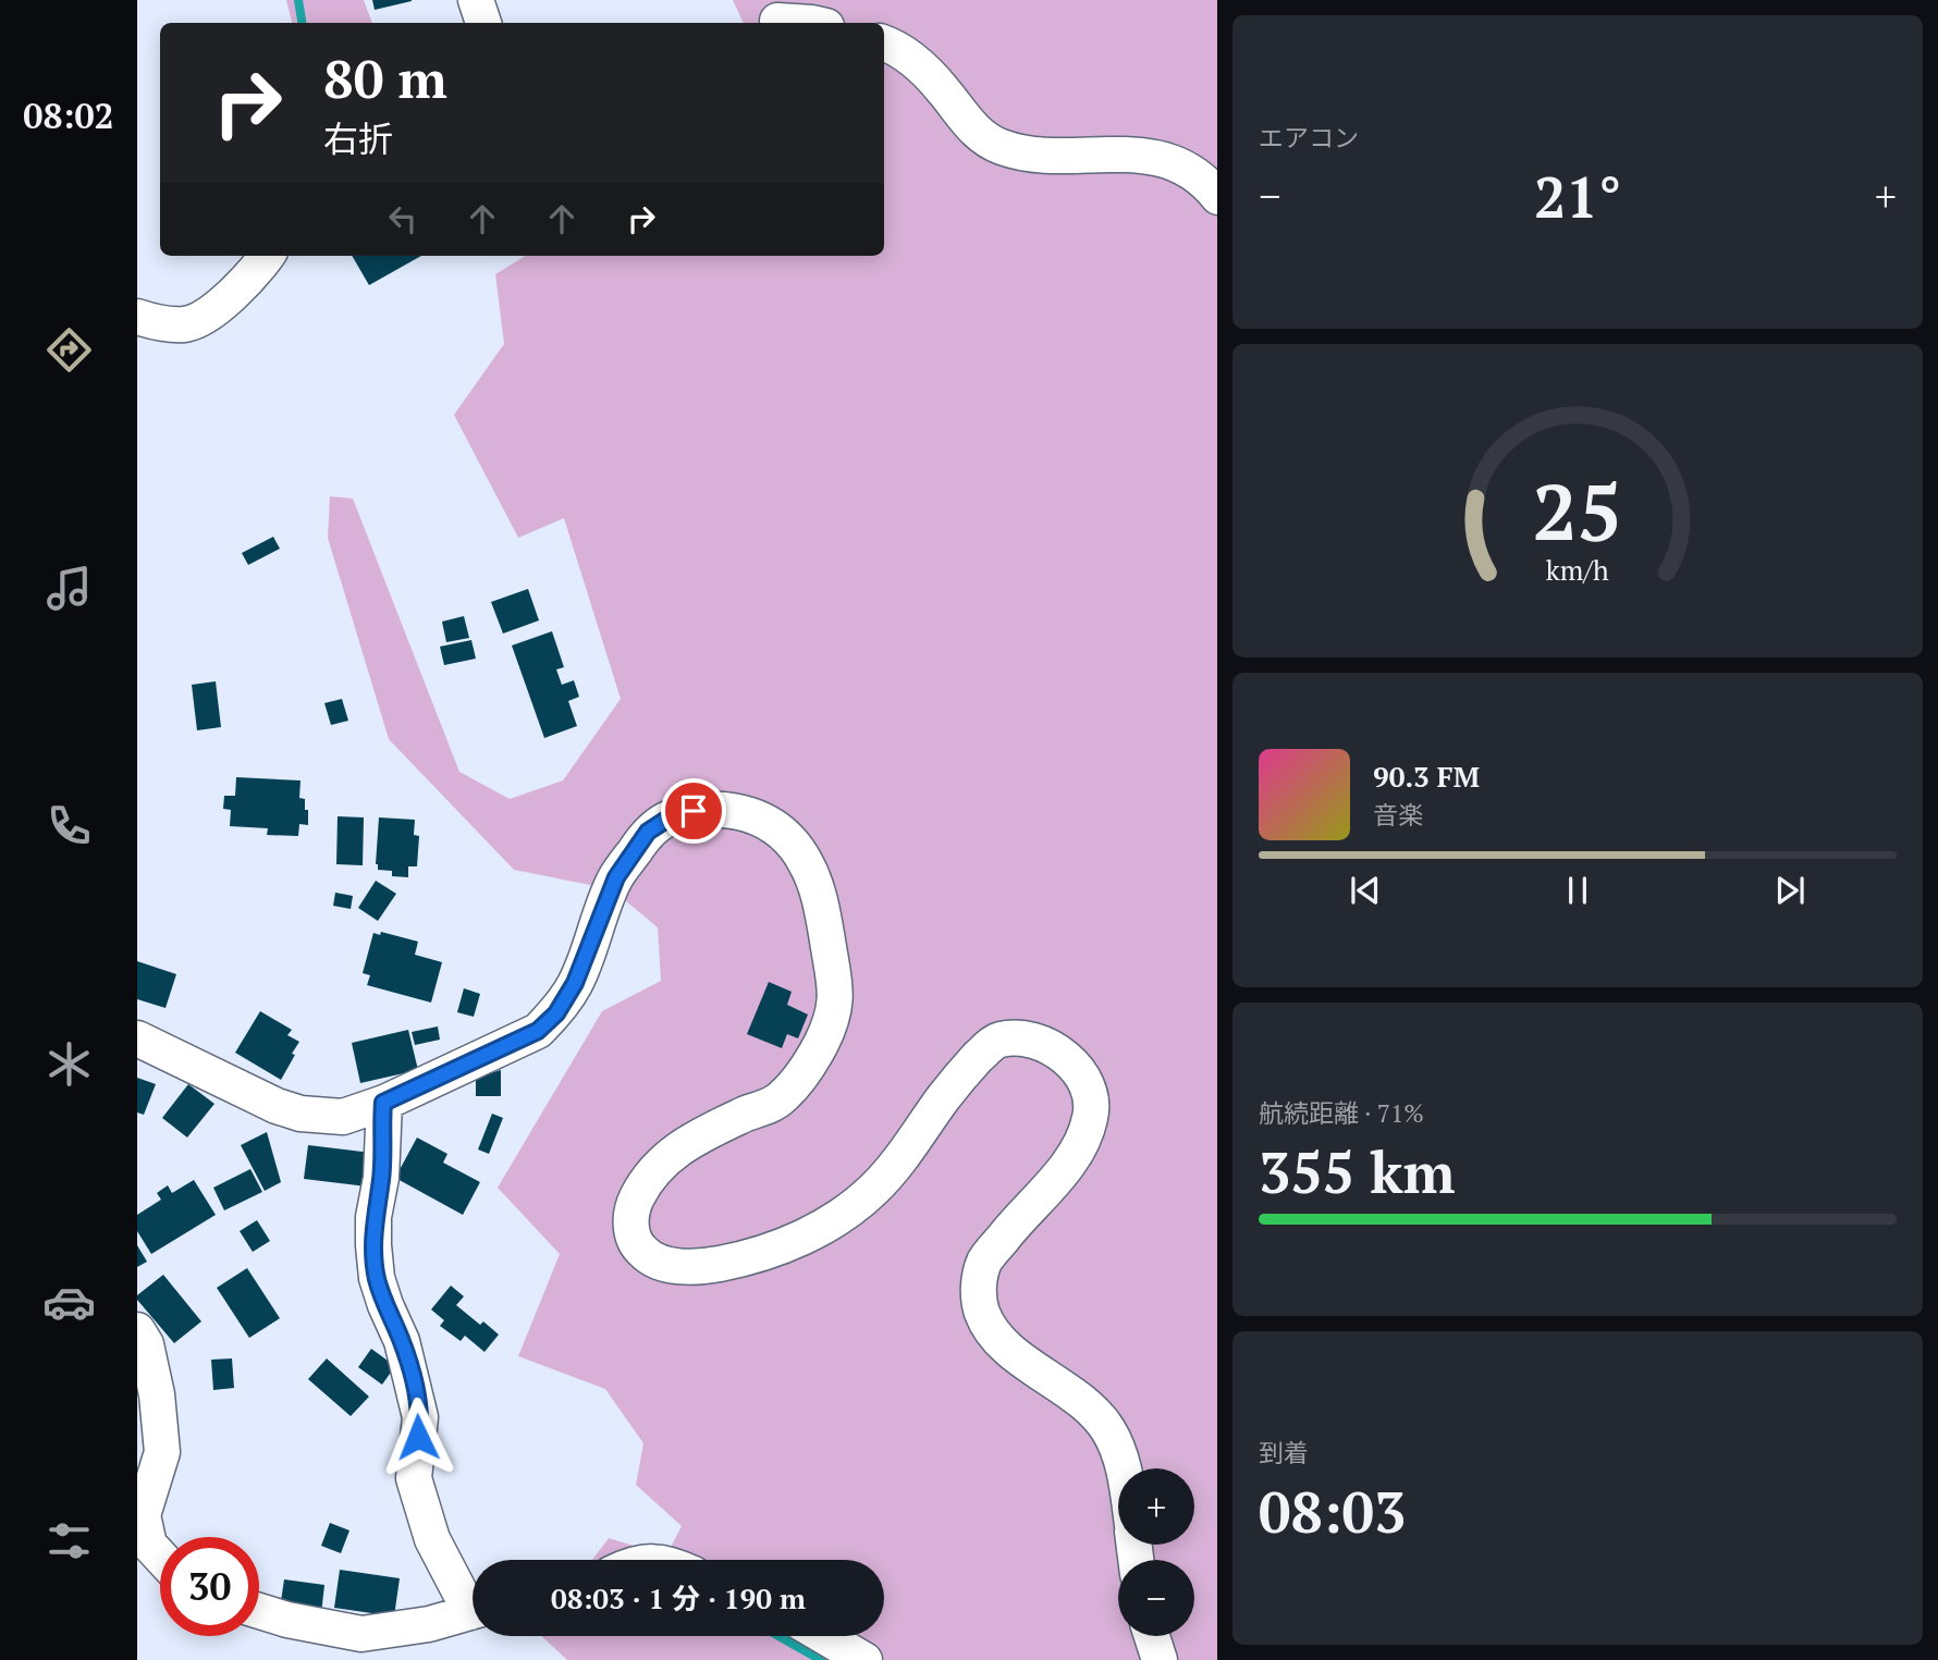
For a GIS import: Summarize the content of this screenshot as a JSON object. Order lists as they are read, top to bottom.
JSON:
{
  "page": {
    "tabs": "08:02",
    "tile": [
      "エアコン",
      ["航続距離 · 71%", "355 km"],
      ["到着", "08:03"]
    ],
    "turn": ["80 m", "右折"],
    "heat": ["−", "21°", "+"],
    "song": ["90.3 FM", "音楽"],
    "map_buttons": ["+", "−"],
    "limit": "30",
    "trip": "08:03 · 1 分 · 190 m",
    "gauge": ["25", "km/h"]
  }
}
